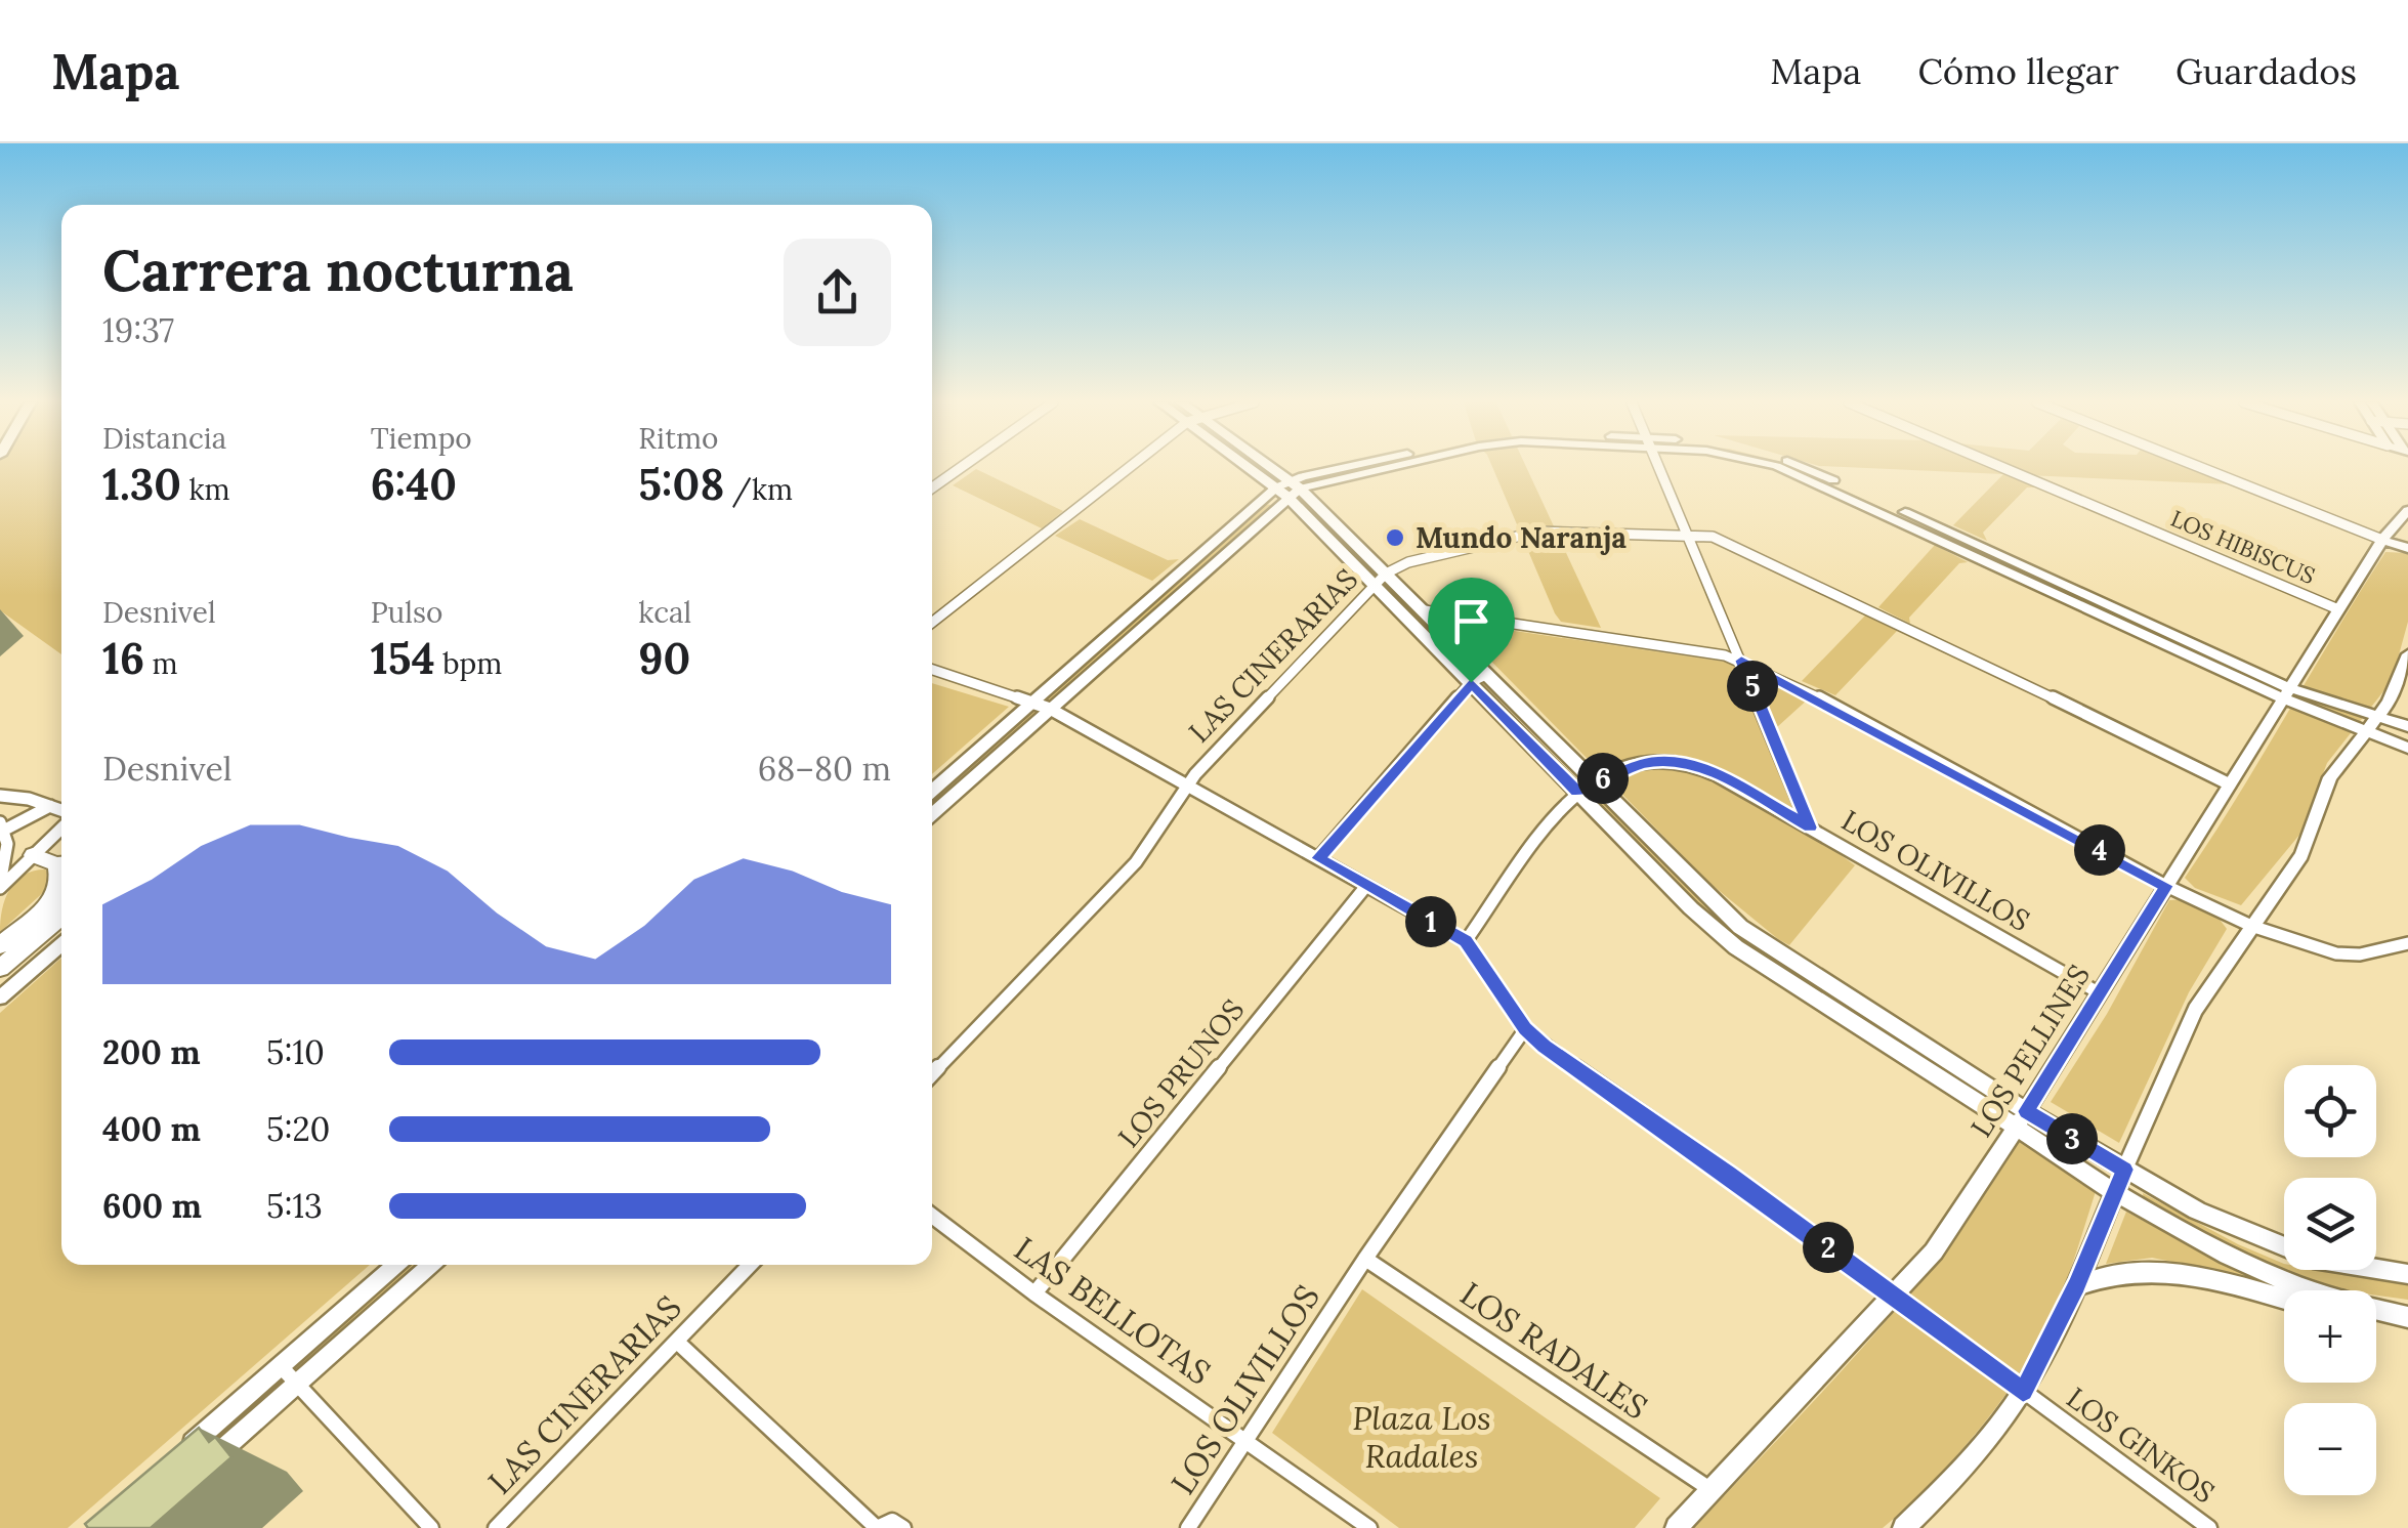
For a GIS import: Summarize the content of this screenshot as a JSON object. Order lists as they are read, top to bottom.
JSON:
{
  "streets": {
    "main road": ["LOS PELLINES"],
    "street": [
      "LOS HIBISCUS",
      "LAS CINERARIAS",
      "LOS OLIVILLOS",
      "LOS PRUNOS",
      "LAS BELLOTAS",
      "LOS RADALES",
      "LOS GINKOS"
    ]
  },
  "crossings": [
    ["LOS HIBISCUS", "LOS PELLINES"],
    ["LAS CINERARIAS", "LOS PELLINES"],
    ["LAS CINERARIAS", "LOS GINKOS"],
    ["LOS OLIVILLOS", "LOS PELLINES"],
    ["LOS OLIVILLOS", "LAS BELLOTAS"],
    ["LOS OLIVILLOS", "LOS RADALES"],
    ["LOS OLIVILLOS", "LOS GINKOS"],
    ["LOS PELLINES", "LOS RADALES"],
    ["LOS PELLINES", "LOS GINKOS"],
    ["LOS PRUNOS", "LAS BELLOTAS"],
    ["LOS PRUNOS", "LOS GINKOS"]
  ],
  "parks": ["Plaza Los Radales"],
  "places": ["Mundo Naranja"],
  "page": {
    "header": "Mapa",
    "nav": ["Mapa", "Cómo llegar", "Guardados"],
    "heading": ["Carrera nocturna", "19:37"],
    "stats": [
      ["Distancia", "1.30 km"],
      ["Tiempo", "6:40"],
      ["Ritmo", "5:08 /km"],
      ["Desnivel", "16 m"],
      ["Pulso", "154 bpm"],
      ["kcal", "90"]
    ],
    "pins": [
      "5",
      "6",
      "4",
      "1",
      "3",
      "2"
    ],
    "chart": ["Desnivel", "68–80 m"],
    "list": [
      {
        "name": "200 m",
        "note": "5:10"
      },
      {
        "name": "400 m",
        "note": "5:20"
      },
      {
        "name": "600 m",
        "note": "5:13"
      }
    ],
    "map_buttons": ["+", "−"]
  }
}
